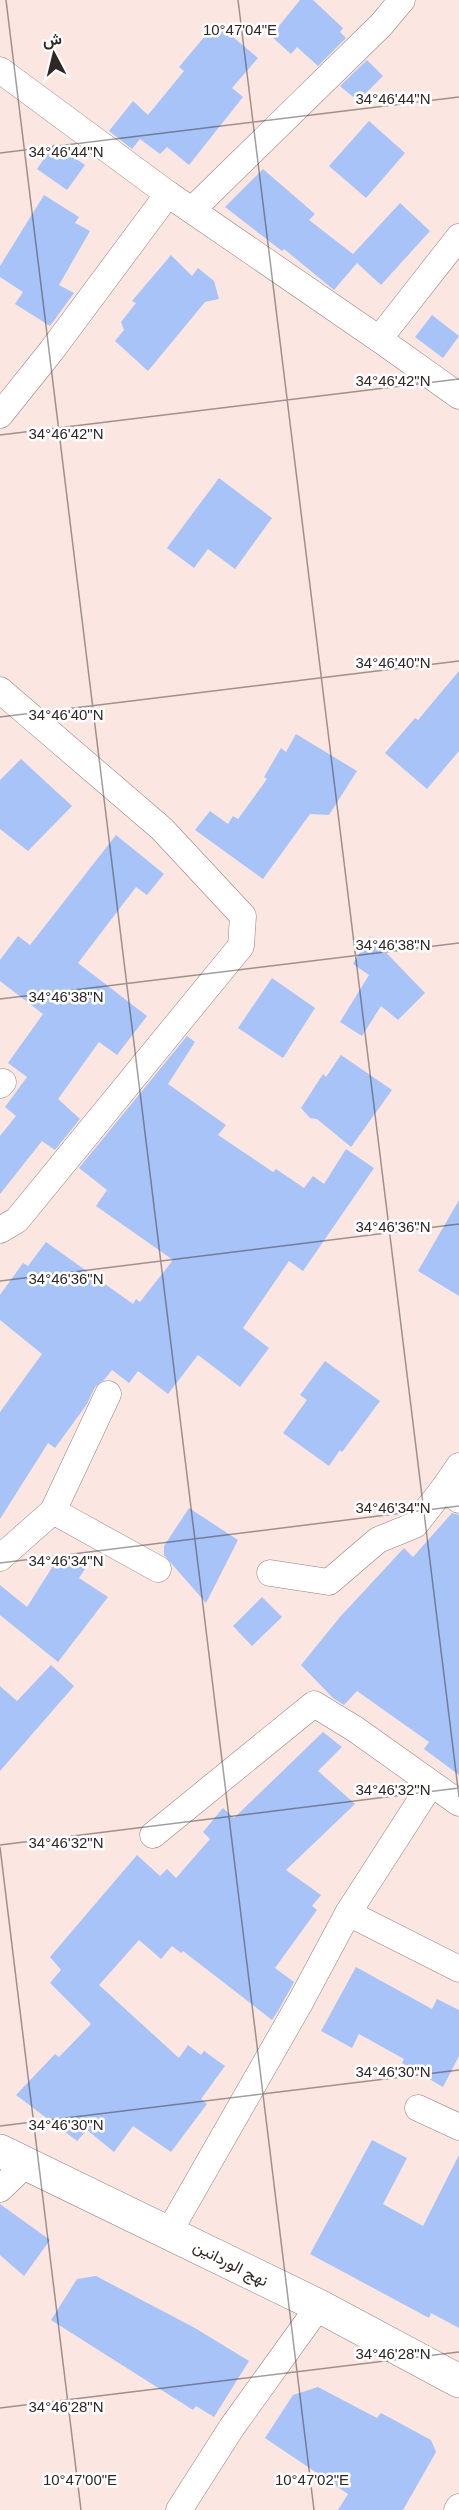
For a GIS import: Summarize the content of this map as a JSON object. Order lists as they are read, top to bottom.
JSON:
{
  "streets": {
    "street": ["نهج الوردانين"]
  },
  "north": "top",
  "coordinates": [
    "10°47'04\"E",
    "34°46'44\"N",
    "34°46'42\"N",
    "34°46'40\"N",
    "34°46'38\"N",
    "34°46'36\"N",
    "34°46'34\"N",
    "34°46'32\"N",
    "34°46'30\"N",
    "34°46'28\"N",
    "10°47'00\"E",
    "10°47'02\"E"
  ]
}
